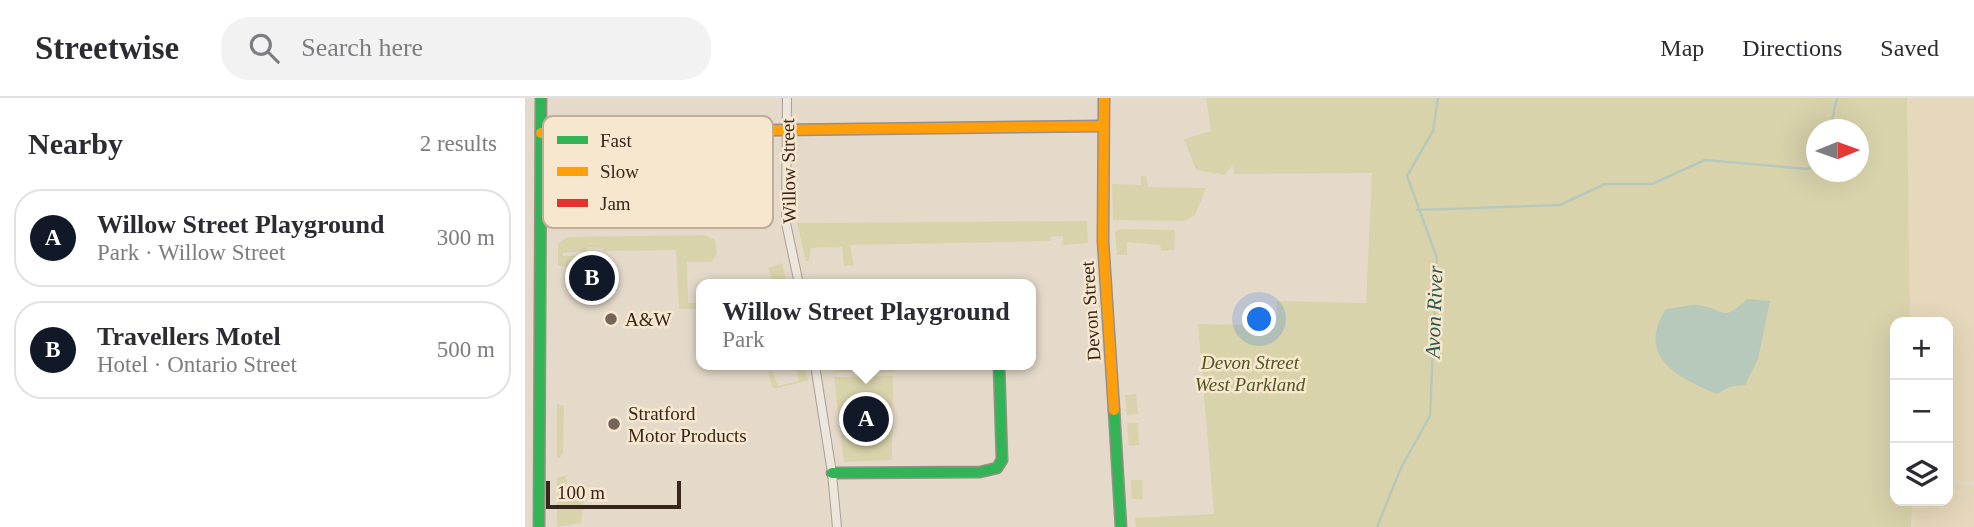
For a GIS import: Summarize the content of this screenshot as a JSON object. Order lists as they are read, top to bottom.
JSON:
{
  "streets": {
    "street": ["Willow Street", "Devon Street"]
  },
  "water": ["Avon River"],
  "parks": ["Devon Street West Parkland"],
  "places": ["A&W", "Stratford Motor Products"],
  "legend": ["Fast", "Slow", "Jam"],
  "scale_bar": "100 m",
  "north": "right",
  "page": {
    "header": "Streetwise",
    "search": "Search here",
    "nav": ["Map", "Directions", "Saved"],
    "heading": ["Nearby", "2 results"],
    "list": [
      {
        "mark": "A",
        "name": "Willow Street Playground",
        "note": "Park · Willow Street",
        "value": "300 m"
      },
      {
        "mark": "B",
        "name": "Travellers Motel",
        "note": "Hotel · Ontario Street",
        "value": "500 m"
      }
    ],
    "pins": ["B", "A"],
    "popup": ["Willow Street Playground", "Park"],
    "map_buttons": ["+", "−"],
    "scale": "100 m"
  }
}
